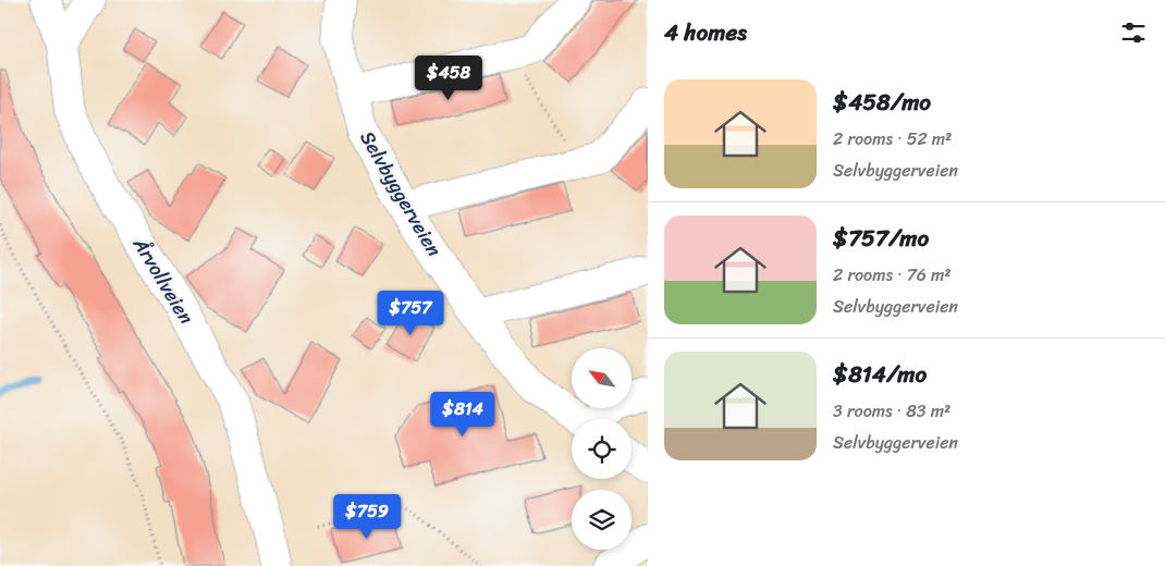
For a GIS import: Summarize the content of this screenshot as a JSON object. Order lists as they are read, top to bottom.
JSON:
{
  "streets": {
    "street": ["Selvbyggerveien", "Årvollveien"]
  },
  "north": "top left",
  "page": {
    "heading": "4 homes",
    "price": [
      "$458",
      "$757",
      "$814",
      "$759"
    ],
    "list": [
      {
        "name": "$458/mo",
        "note": "2 rooms · 52 m² · Selvbyggerveien"
      },
      {
        "name": "$757/mo",
        "note": "2 rooms · 76 m² · Selvbyggerveien"
      },
      {
        "name": "$814/mo",
        "note": "3 rooms · 83 m² · Selvbyggerveien"
      }
    ]
  }
}
